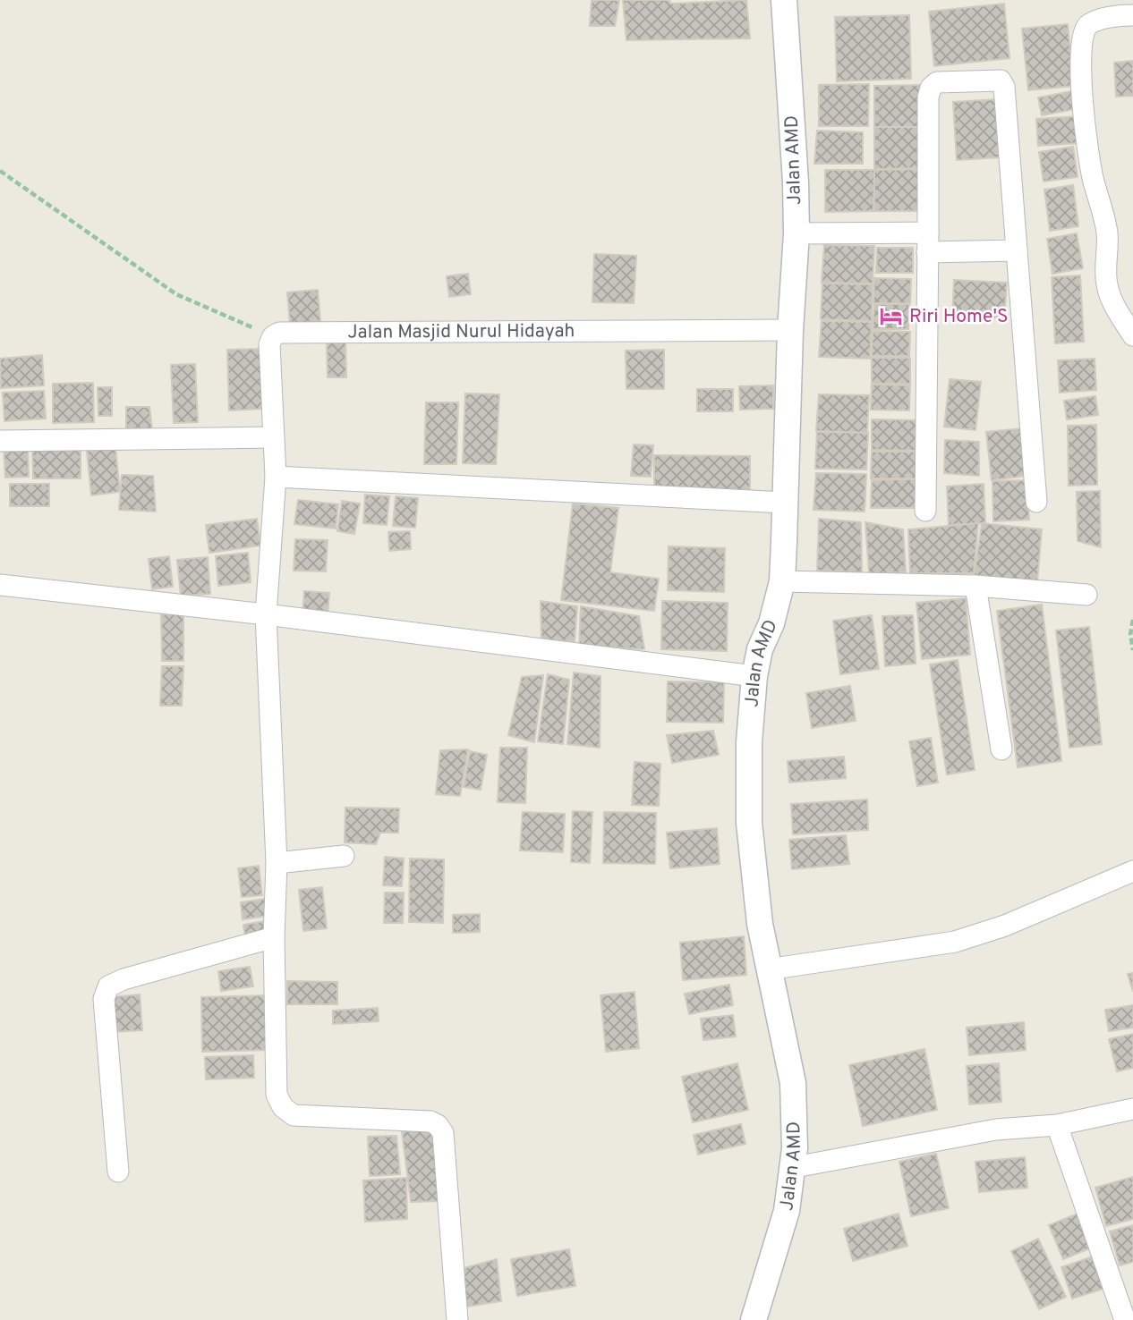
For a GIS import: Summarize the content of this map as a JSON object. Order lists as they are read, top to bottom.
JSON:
{
  "streets": {
    "street": ["Jalan AMD", "Jalan Masjid Nurul Hidayah"]
  },
  "crossings": [
    ["Jalan AMD", "Jalan Masjid Nurul Hidayah"]
  ],
  "places": {
    "hotel": ["Riri Home'S"]
  }
}
